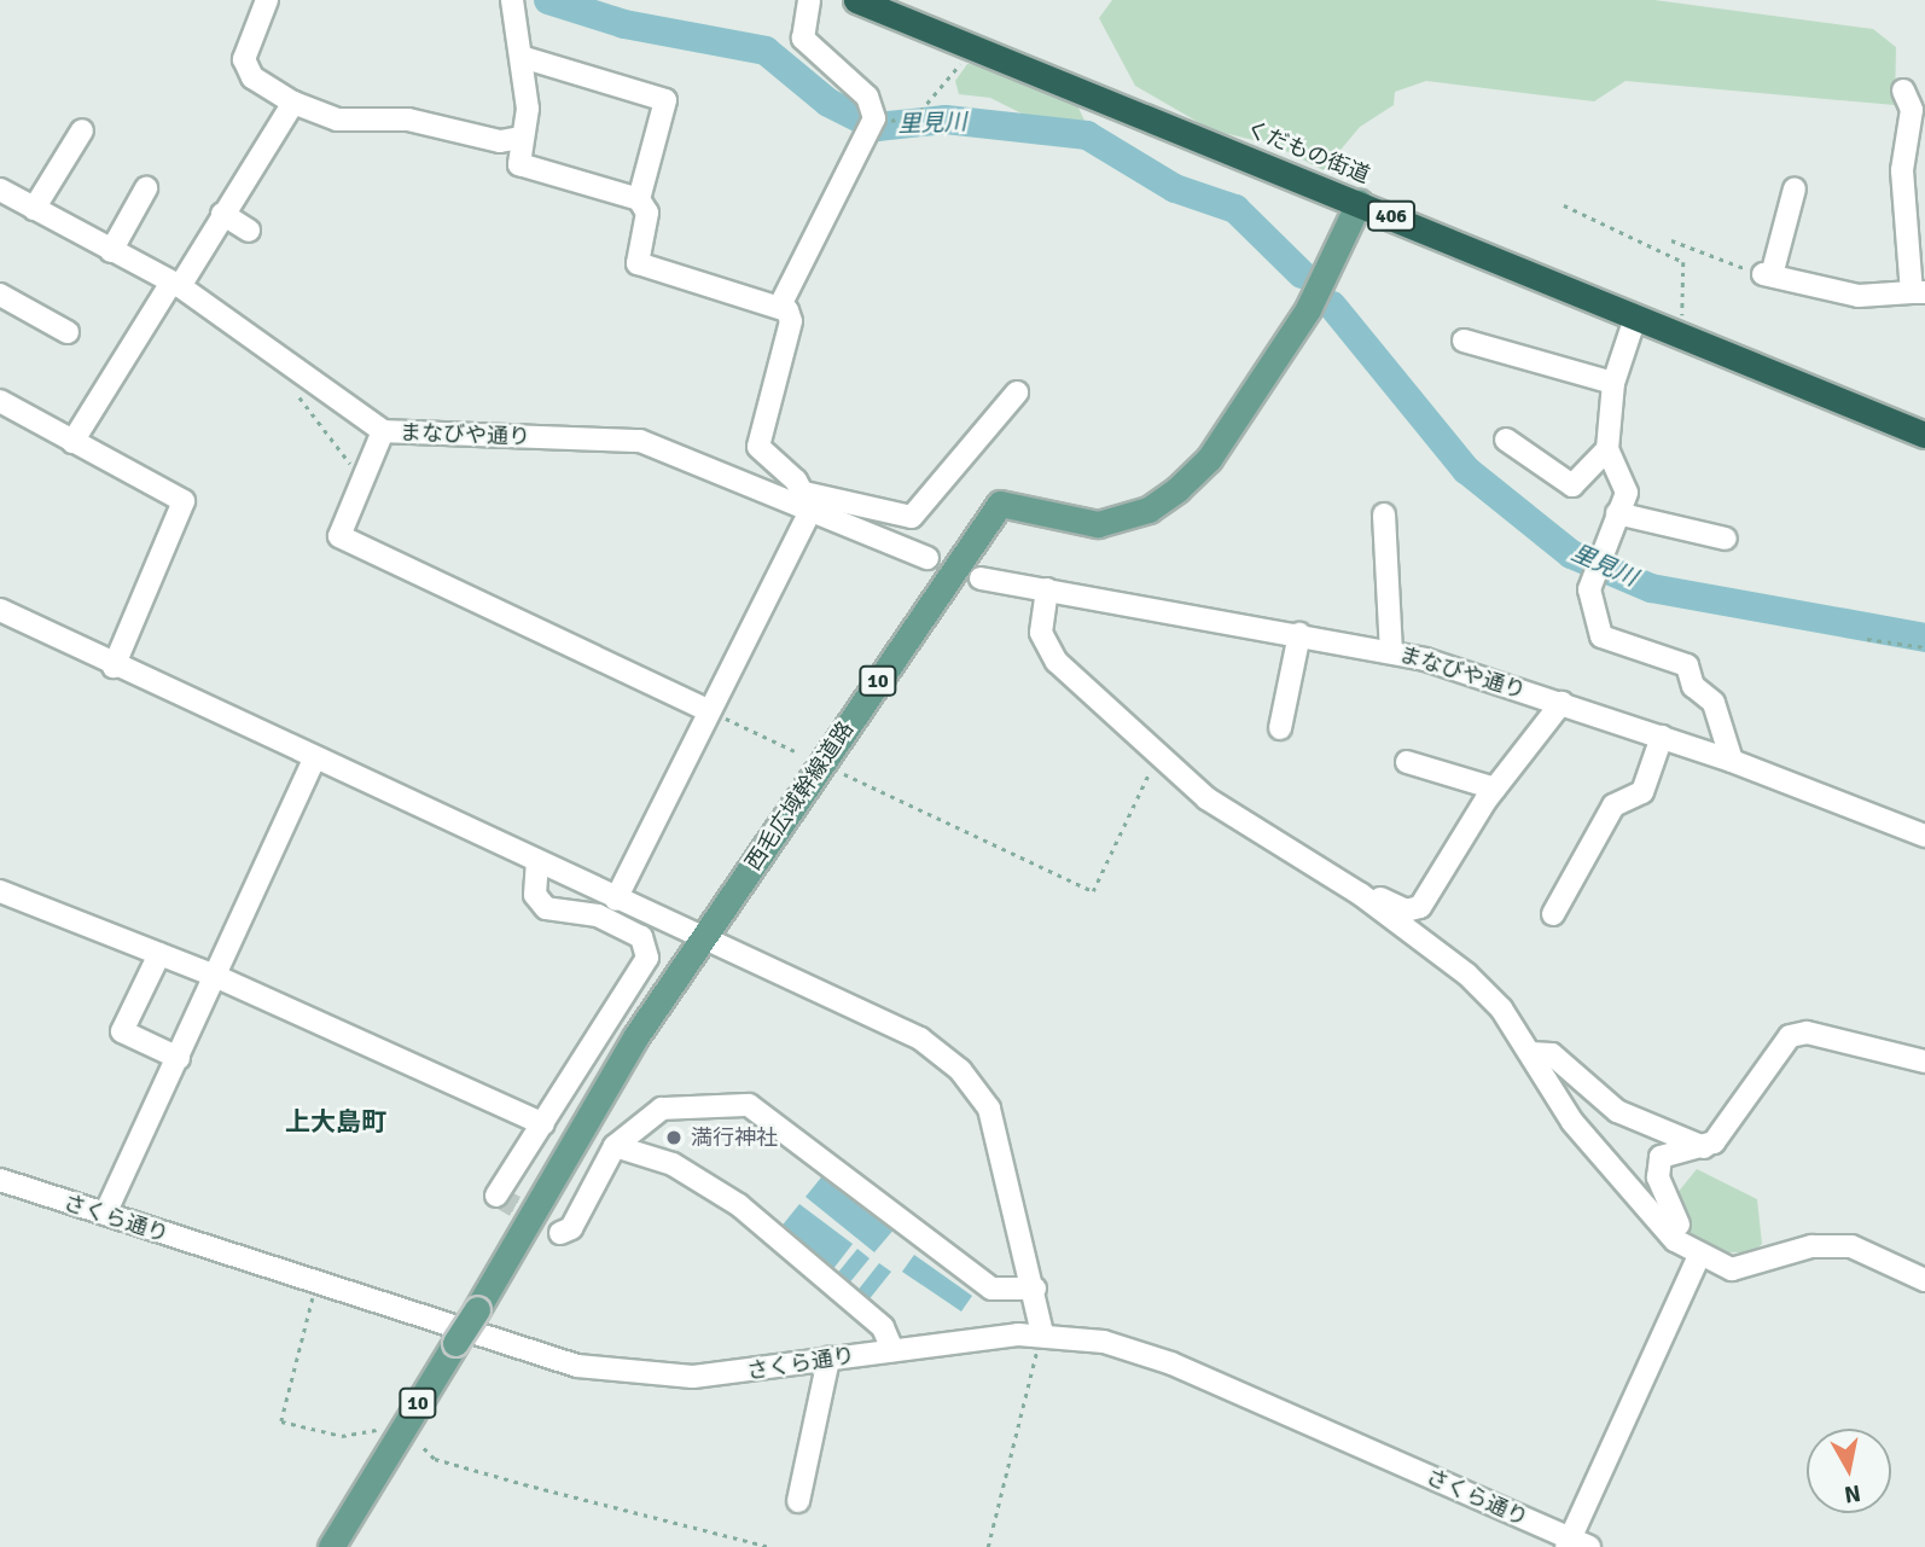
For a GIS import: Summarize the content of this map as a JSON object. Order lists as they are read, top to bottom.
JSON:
{
  "streets": {
    "highway": ["くだもの街道", "406"],
    "main road": ["10", "西毛広域幹線道路"],
    "street": ["まなびや通り", "さくら通り"]
  },
  "crossings": [
    ["くだもの街道", "西毛広域幹線道路"]
  ],
  "districts": ["上大島町"],
  "water": ["里見川"],
  "places": ["満行神社"],
  "north": "bottom"
}
